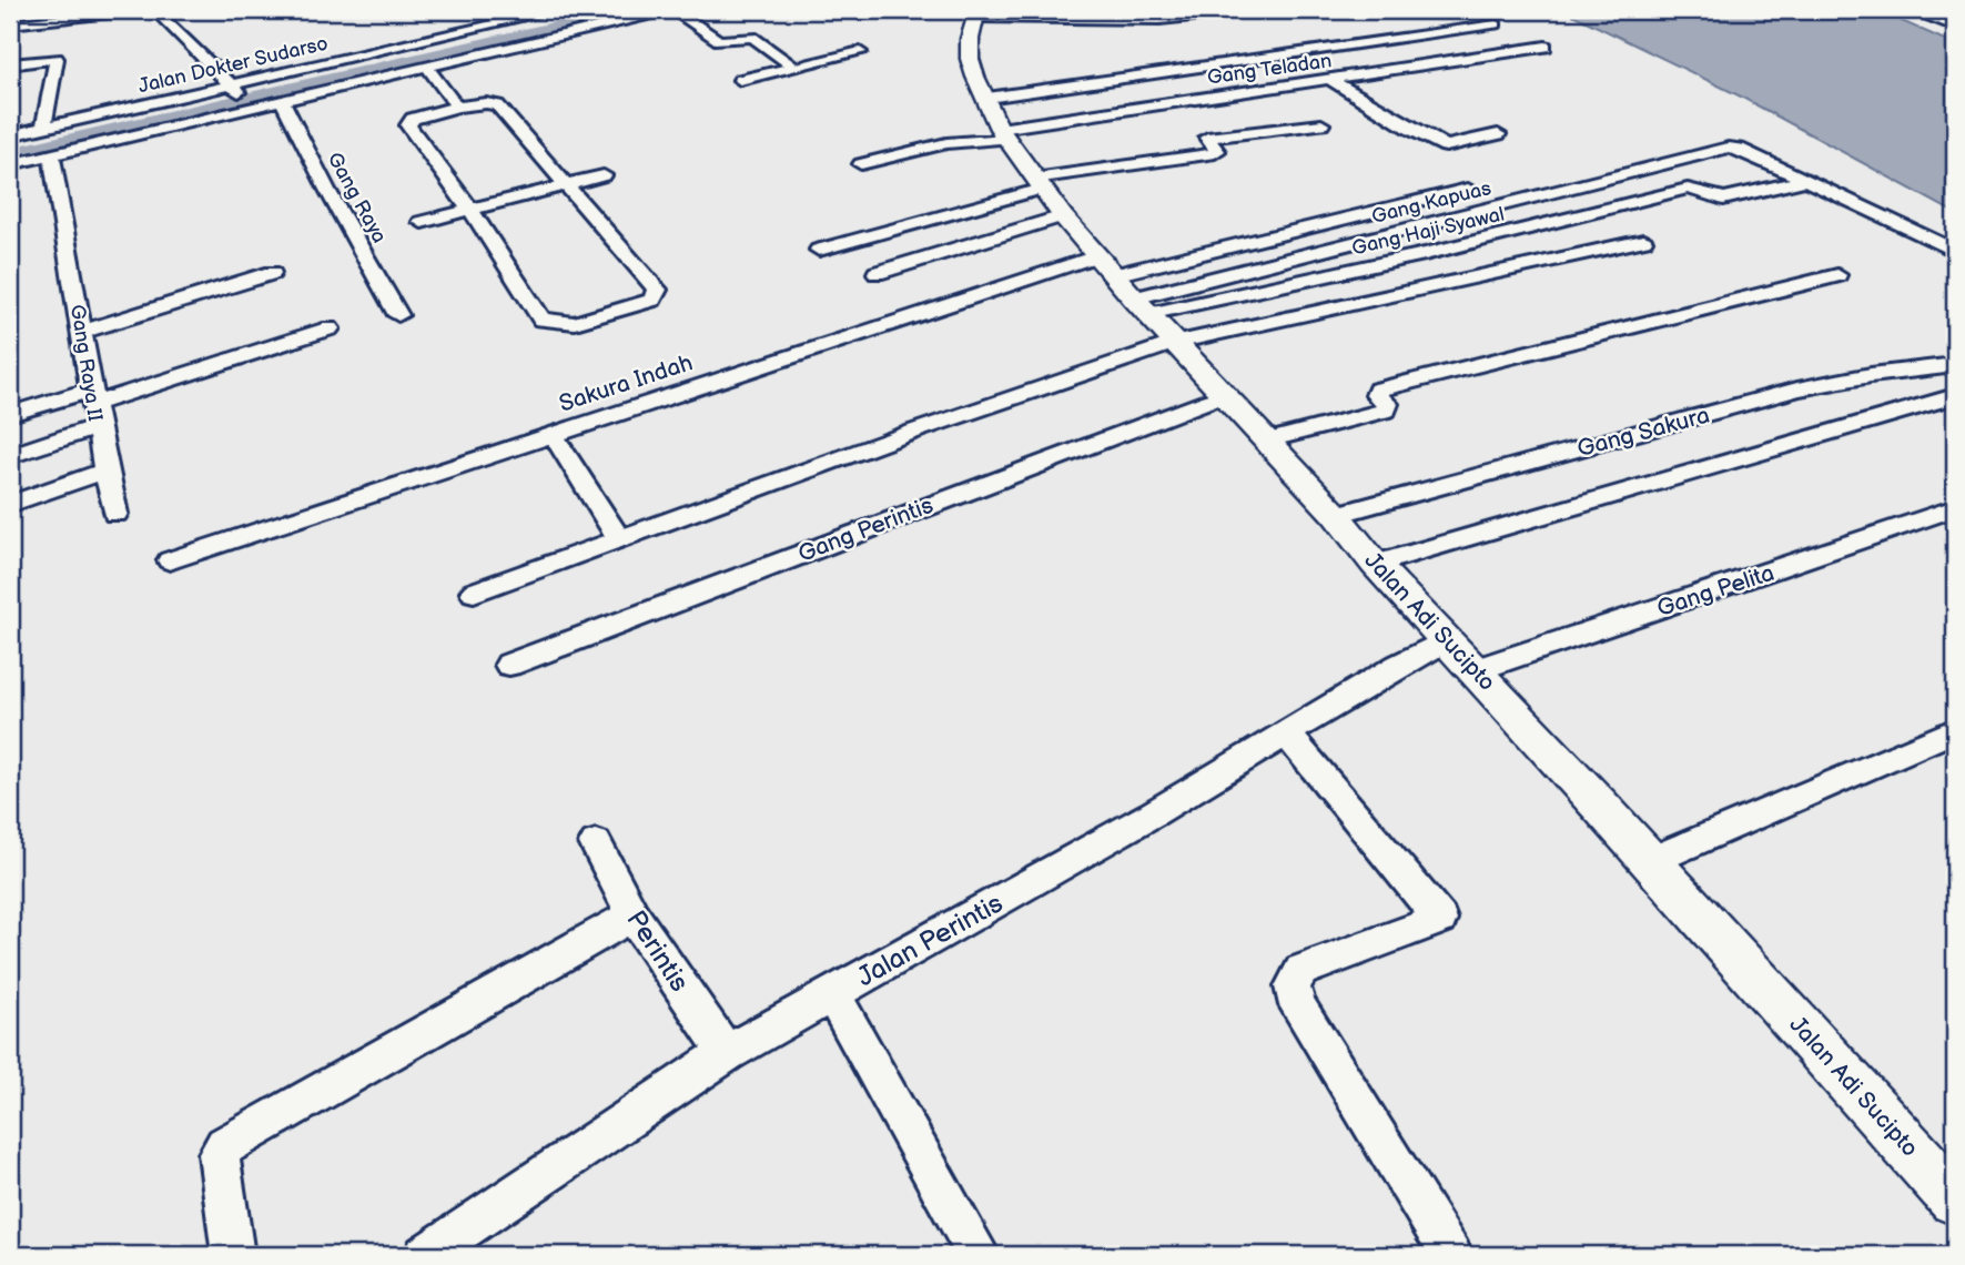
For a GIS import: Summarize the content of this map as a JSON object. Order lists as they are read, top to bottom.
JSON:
{
  "streets": {
    "main road": ["Jalan Adi Sucipto"],
    "street": [
      "Jalan Dokter Sudarso",
      "Gang Teladan",
      "Gang Raya",
      "Gang Kapuas",
      "Gang Haji Syawal",
      "Gang Raya II",
      "Sakura Indah",
      "Gang Sakura",
      "Gang Perintis",
      "Gang Pelita",
      "Jalan Perintis",
      "Perintis"
    ]
  },
  "crossings": [
    ["Gang Teladan", "Jalan Adi Sucipto"],
    ["Gang Kapuas", "Gang Haji Syawal"],
    ["Gang Kapuas", "Jalan Adi Sucipto"],
    ["Gang Haji Syawal", "Jalan Adi Sucipto"],
    ["Sakura Indah", "Jalan Adi Sucipto"],
    ["Gang Sakura", "Jalan Adi Sucipto"],
    ["Gang Perintis", "Jalan Adi Sucipto"],
    ["Gang Pelita", "Jalan Adi Sucipto"],
    ["Jalan Adi Sucipto", "Jalan Perintis"],
    ["Jalan Perintis", "Perintis"]
  ]
}
